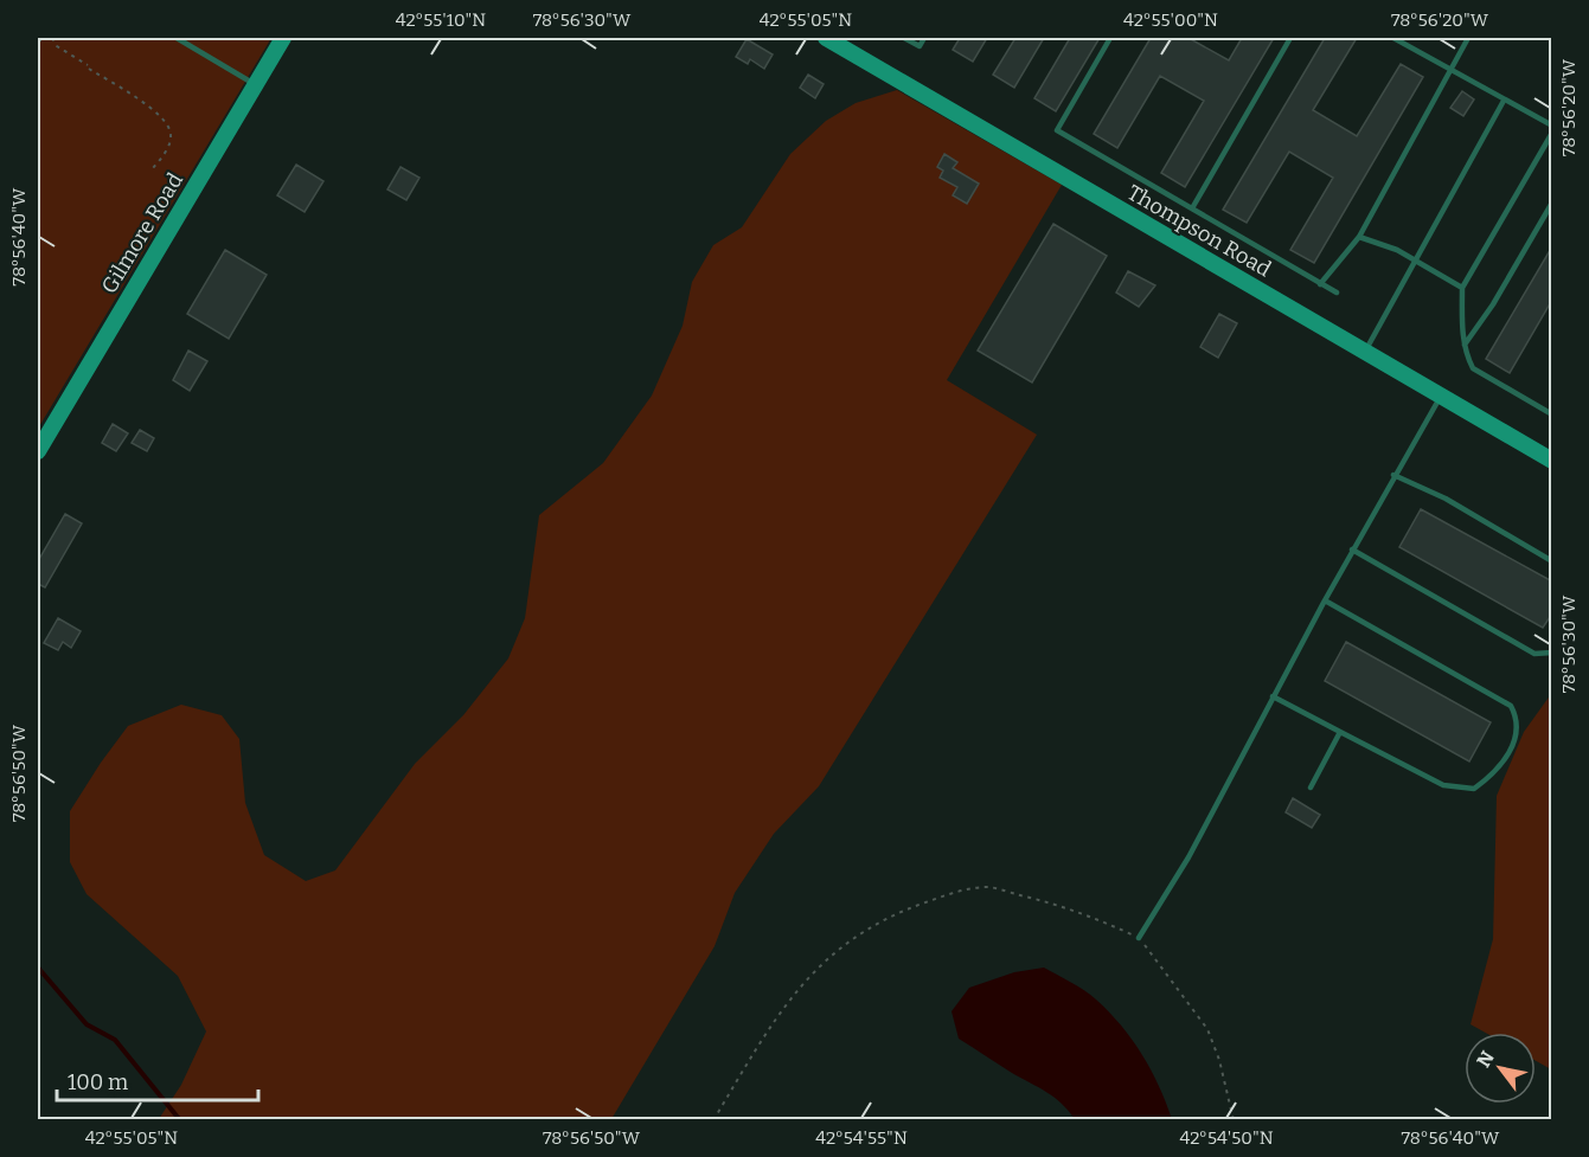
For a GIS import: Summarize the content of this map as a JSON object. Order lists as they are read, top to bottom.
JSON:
{
  "streets": {
    "main road": ["Thompson Road", "Gilmore Road"]
  },
  "scale_bar": "100 m",
  "north": "top left",
  "coordinates": [
    "42°55'10\"N",
    "78°56'30\"W",
    "42°55'05\"N",
    "42°55'00\"N",
    "78°56'20\"W",
    "78°56'40\"W",
    "78°56'50\"W",
    "42°54'55\"N",
    "42°54'50\"N"
  ]
}
